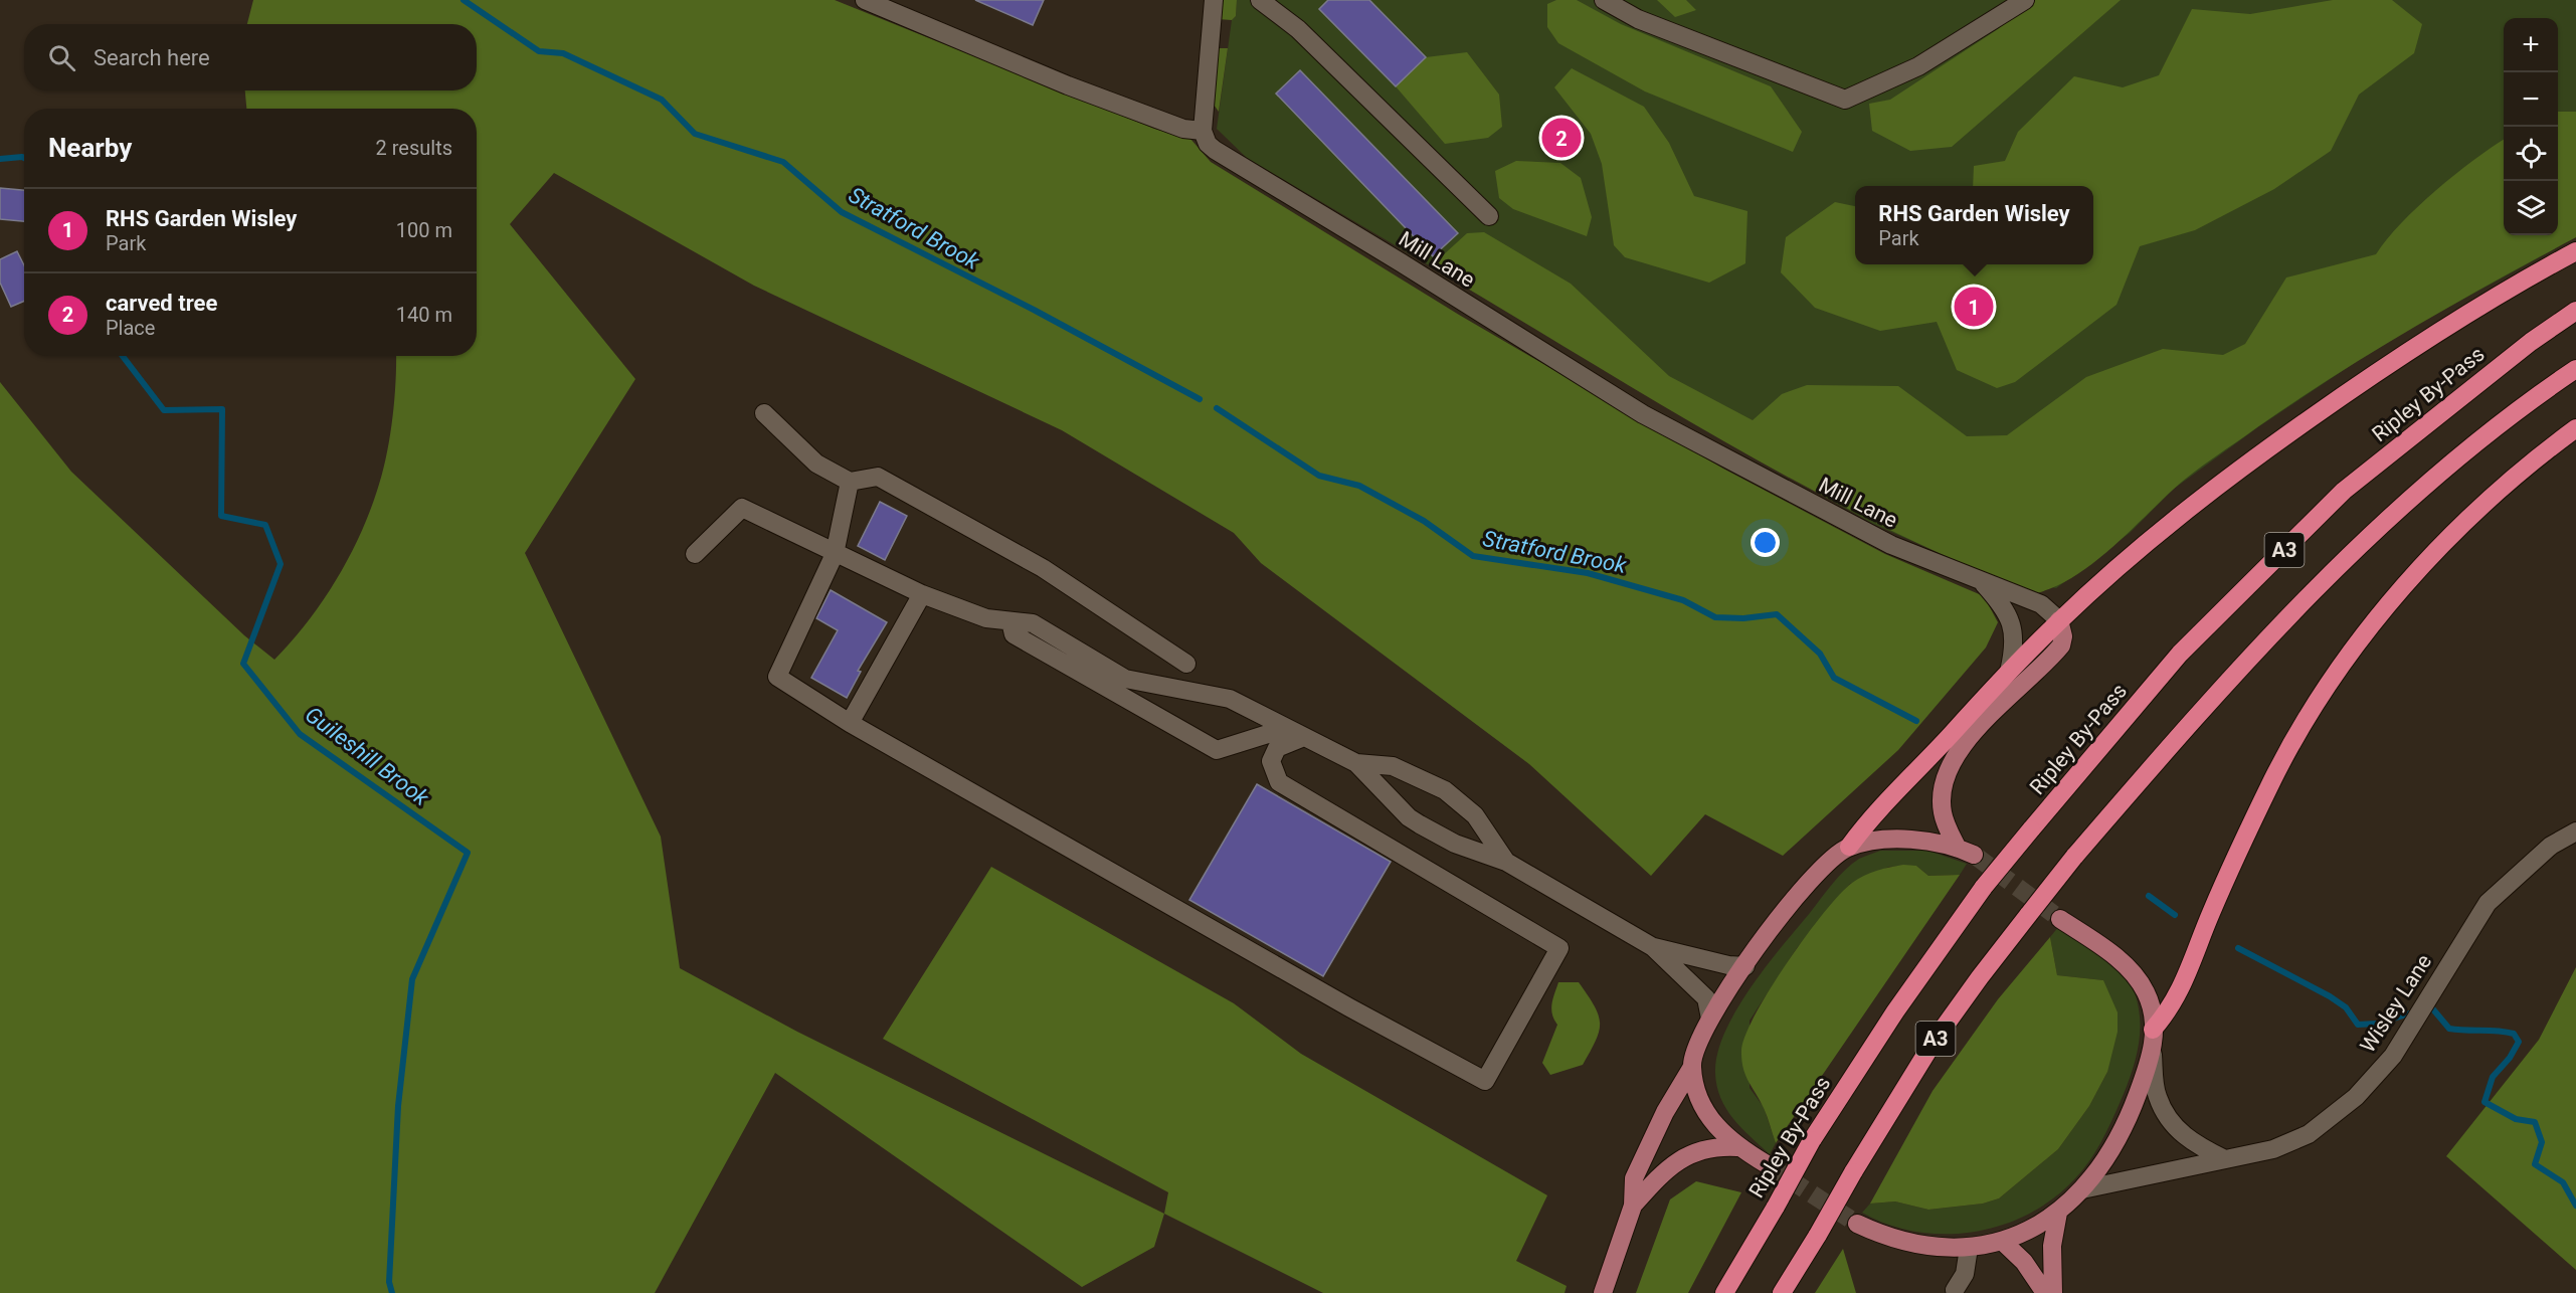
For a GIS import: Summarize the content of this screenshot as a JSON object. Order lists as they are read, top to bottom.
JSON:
{
  "streets": {
    "highway": ["Ripley By-Pass", "A3"],
    "street": ["Mill Lane", "Wisley Lane"]
  },
  "water": ["Stratford Brook", "Guileshill Brook"],
  "page": {
    "map_buttons": ["+", "−"],
    "search": "Search here",
    "heading": ["Nearby", "2 results"],
    "pins": ["2", "1"],
    "popup": ["RHS Garden Wisley", "Park"],
    "list": [
      {
        "mark": "1",
        "name": "RHS Garden Wisley",
        "note": "Park",
        "value": "100 m"
      },
      {
        "mark": "2",
        "name": "carved tree",
        "note": "Place",
        "value": "140 m"
      }
    ]
  }
}
